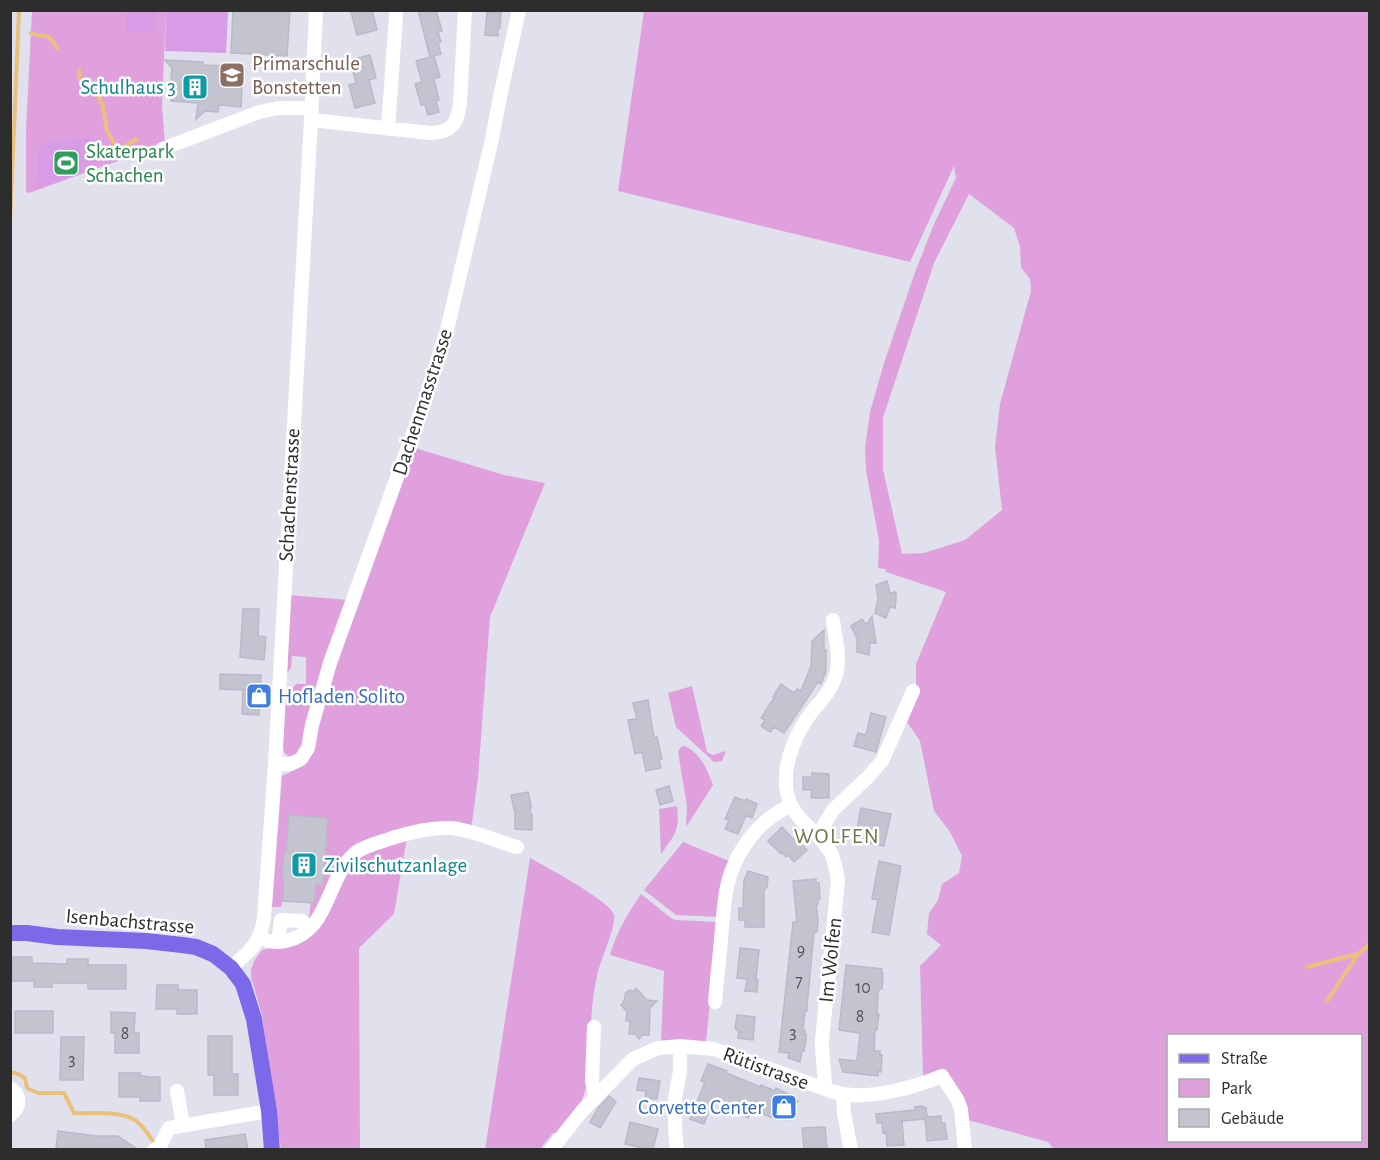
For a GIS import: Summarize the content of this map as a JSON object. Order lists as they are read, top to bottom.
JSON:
{
  "streets": {
    "main road": ["Isenbachstrasse"],
    "street": [
      "Dachenmasstrasse",
      "Schachenstrasse",
      "Im Wolfen",
      "Rütistrasse"
    ]
  },
  "crossings": [
    ["Dachenmasstrasse", "Schachenstrasse"],
    ["Im Wolfen", "Rütistrasse"]
  ],
  "districts": ["WOLFEN"],
  "places": {
    "school or university": ["Primarschule Bonstetten"],
    "building": ["Schulhaus 3", "Zivilschutzanlage"],
    "sports": ["Skaterpark Schachen"],
    "shop": ["Hofladen Solito", "Corvette Center"]
  },
  "house_numbers": [
    "9",
    "7",
    "10",
    "8",
    "3",
    "8",
    "3"
  ],
  "legend": ["Straße", "Park", "Gebäude"]
}
